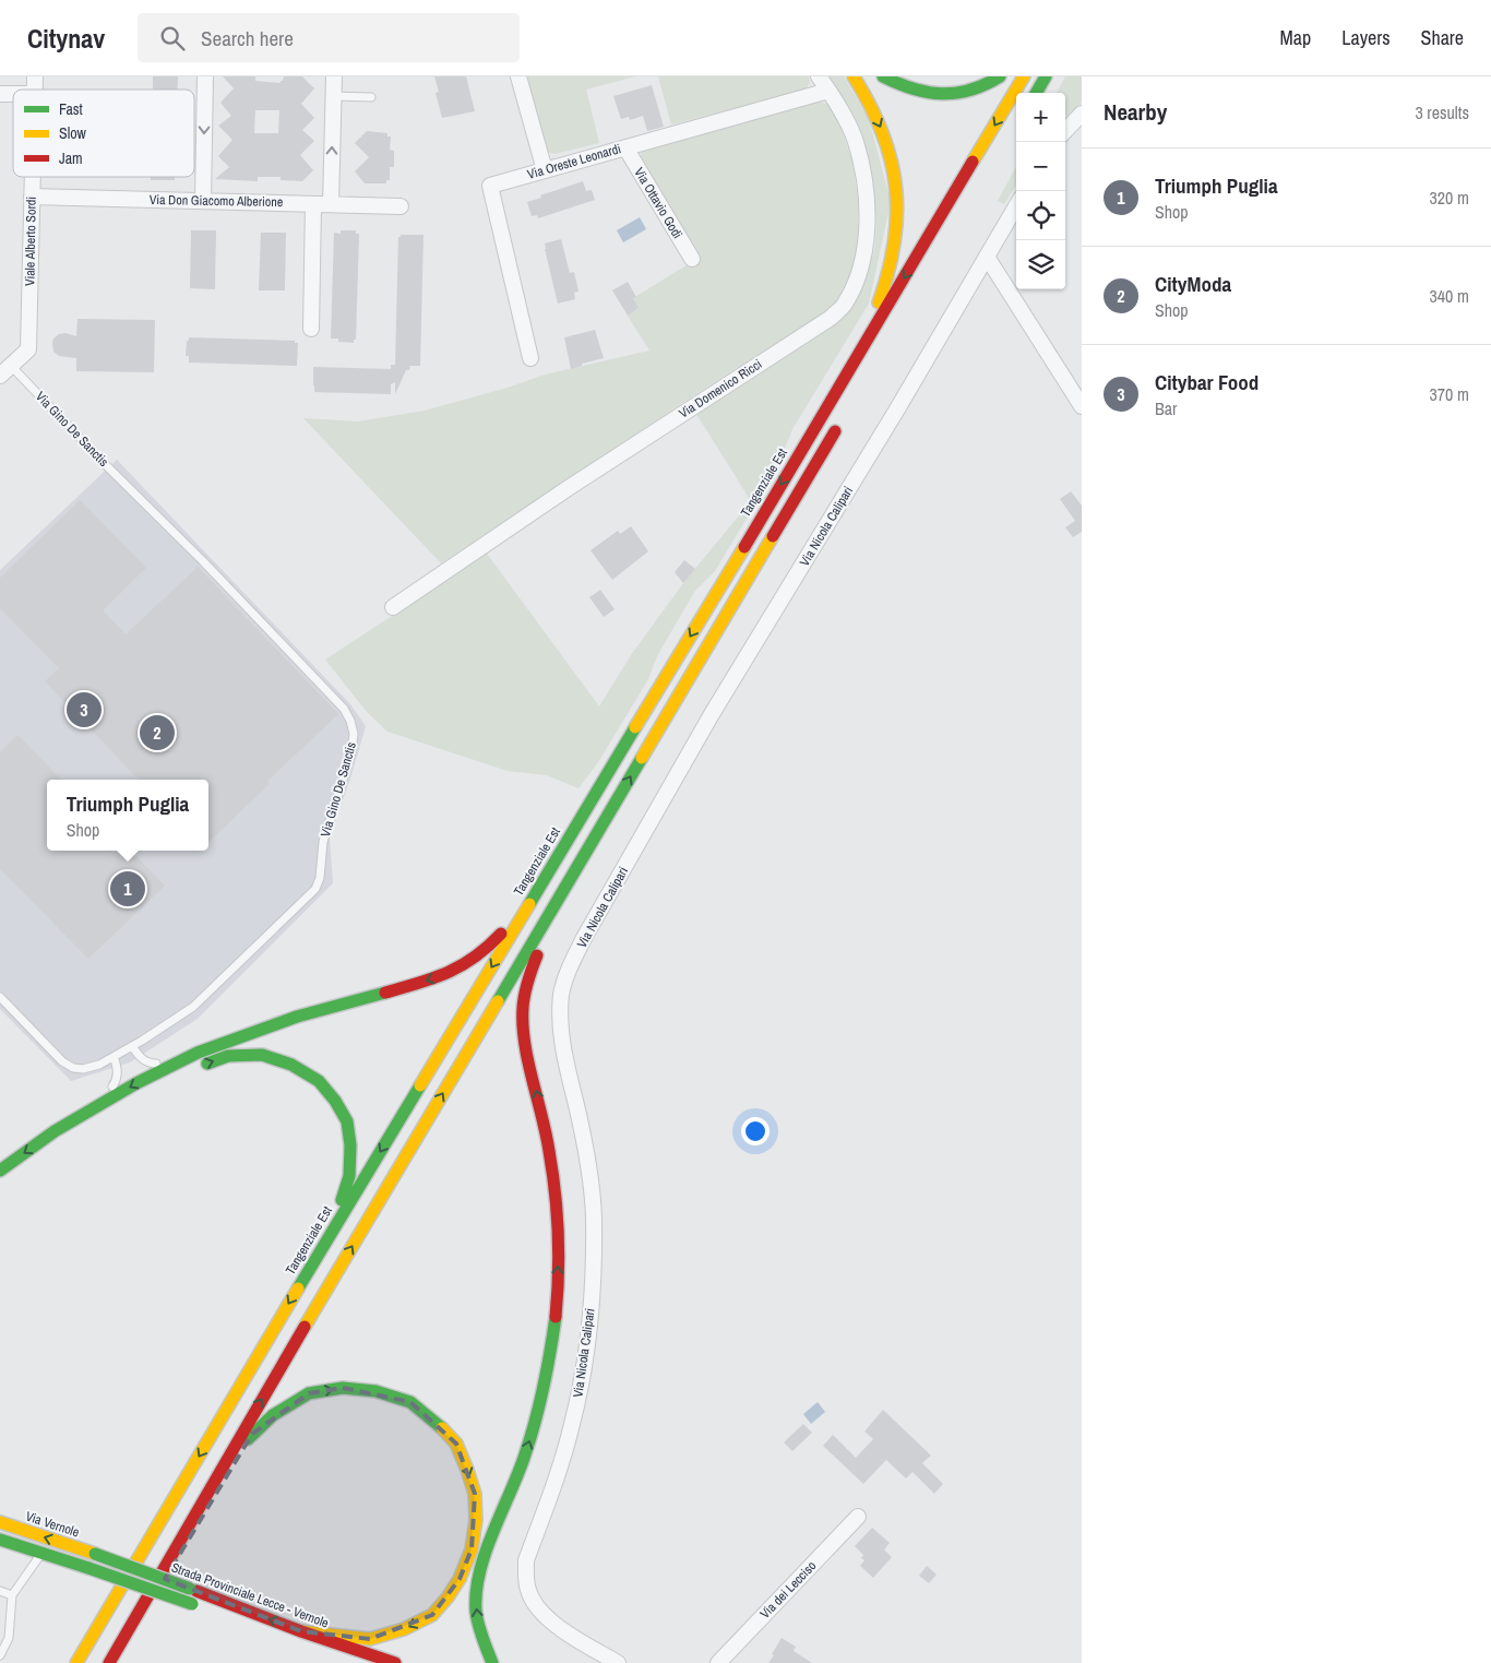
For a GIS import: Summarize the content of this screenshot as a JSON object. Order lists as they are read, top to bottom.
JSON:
{
  "streets": {
    "main road": ["Tangenziale Est", "Via Vernole", "Strada Provinciale Lecce - Vernole"],
    "street": [
      "Via Oreste Leonardi",
      "Via Don Giacomo Alberione",
      "Via Ottavio Godi",
      "Viale Alberto Sordi",
      "Via Domenico Ricci",
      "Via Nicola Calipari",
      "Via dei Lecciso"
    ],
    "lane": ["Via Gino De Sanctis"]
  },
  "crossings": [
    ["Via Oreste Leonardi", "Via Ottavio Godi"],
    ["Via Oreste Leonardi", "Via Domenico Ricci"],
    ["Via Don Giacomo Alberione", "Viale Alberto Sordi"],
    ["Viale Alberto Sordi", "Via Gino De Sanctis"],
    ["Via Vernole", "Strada Provinciale Lecce - Vernole"]
  ],
  "legend": ["Fast", "Slow", "Jam"],
  "page": {
    "header": "Citynav",
    "search": "Search here",
    "nav": ["Map", "Layers", "Share"],
    "heading": ["Nearby", "3 results"],
    "map_buttons": ["+", "−"],
    "list": [
      {
        "mark": "1",
        "name": "Triumph Puglia",
        "note": "Shop",
        "value": "320 m"
      },
      {
        "mark": "2",
        "name": "CityModa",
        "note": "Shop",
        "value": "340 m"
      },
      {
        "mark": "3",
        "name": "Citybar Food",
        "note": "Bar",
        "value": "370 m"
      }
    ],
    "pins": ["3", "2", "1"],
    "popup": ["Triumph Puglia", "Shop"]
  }
}
